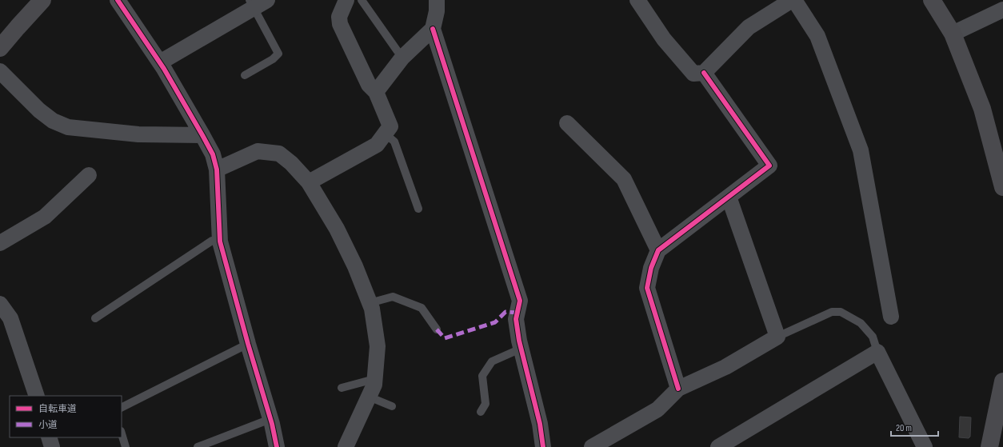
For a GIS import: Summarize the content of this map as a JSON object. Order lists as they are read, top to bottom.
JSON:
{
  "legend": ["自転車道", "小道"],
  "scale_bar": "20 m"
}
